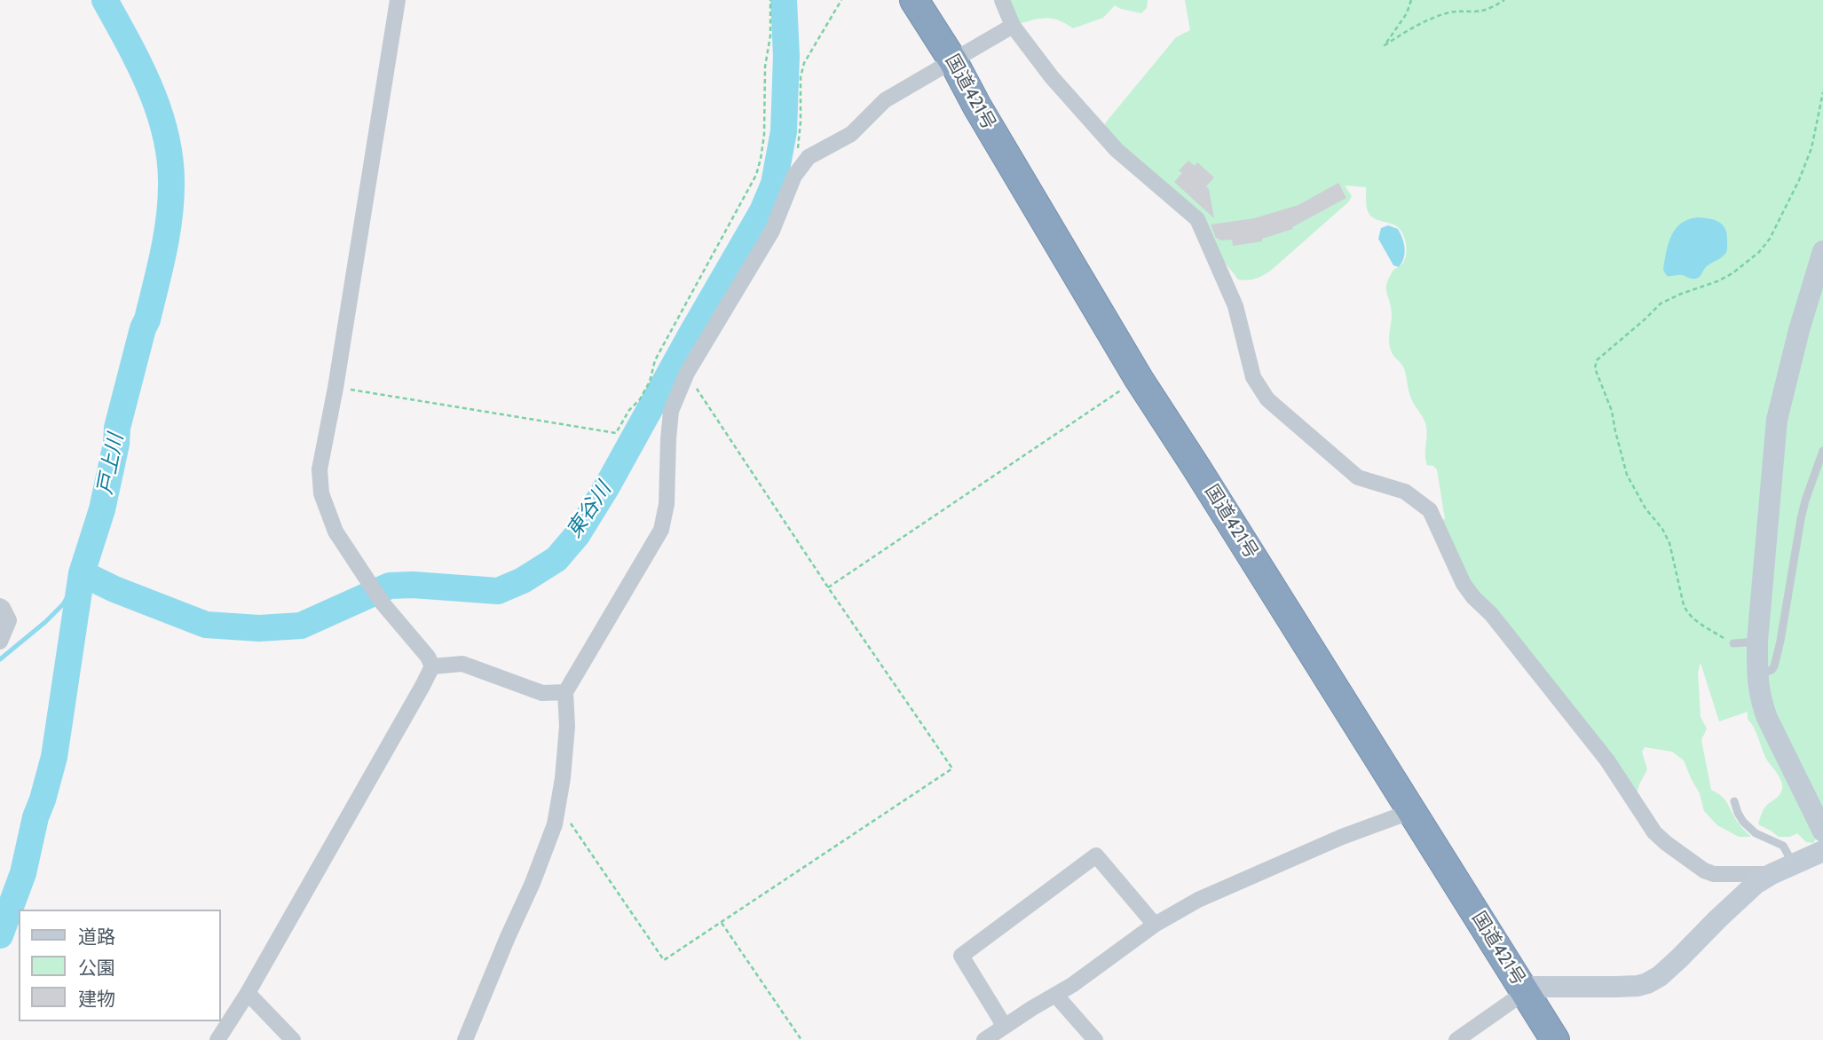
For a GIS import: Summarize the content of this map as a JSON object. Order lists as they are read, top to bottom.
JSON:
{
  "streets": {
    "highway": ["国道421号"]
  },
  "water": ["戸上川", "東谷川"],
  "legend": ["道路", "公園", "建物"]
}
